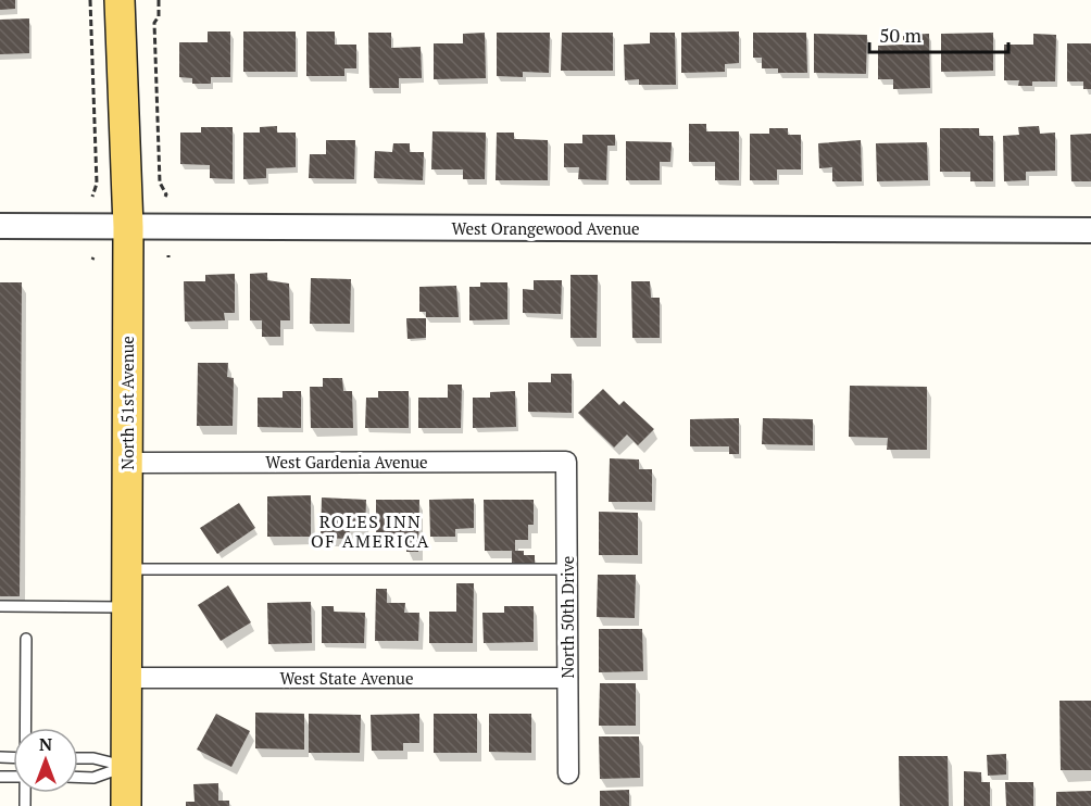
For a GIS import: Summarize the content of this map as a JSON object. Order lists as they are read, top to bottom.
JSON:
{
  "streets": {
    "main road": ["North 51st Avenue"],
    "street": [
      "West Orangewood Avenue",
      "West Gardenia Avenue",
      "North 50th Drive",
      "West State Avenue"
    ]
  },
  "crossings": [
    ["West Orangewood Avenue", "North 51st Avenue"],
    ["North 51st Avenue", "West Gardenia Avenue"],
    ["North 51st Avenue", "West State Avenue"],
    ["West Gardenia Avenue", "North 50th Drive"],
    ["North 50th Drive", "West State Avenue"]
  ],
  "districts": ["ROLES INN OF AMERICA"],
  "scale_bar": "50 m",
  "north": "top"
}
